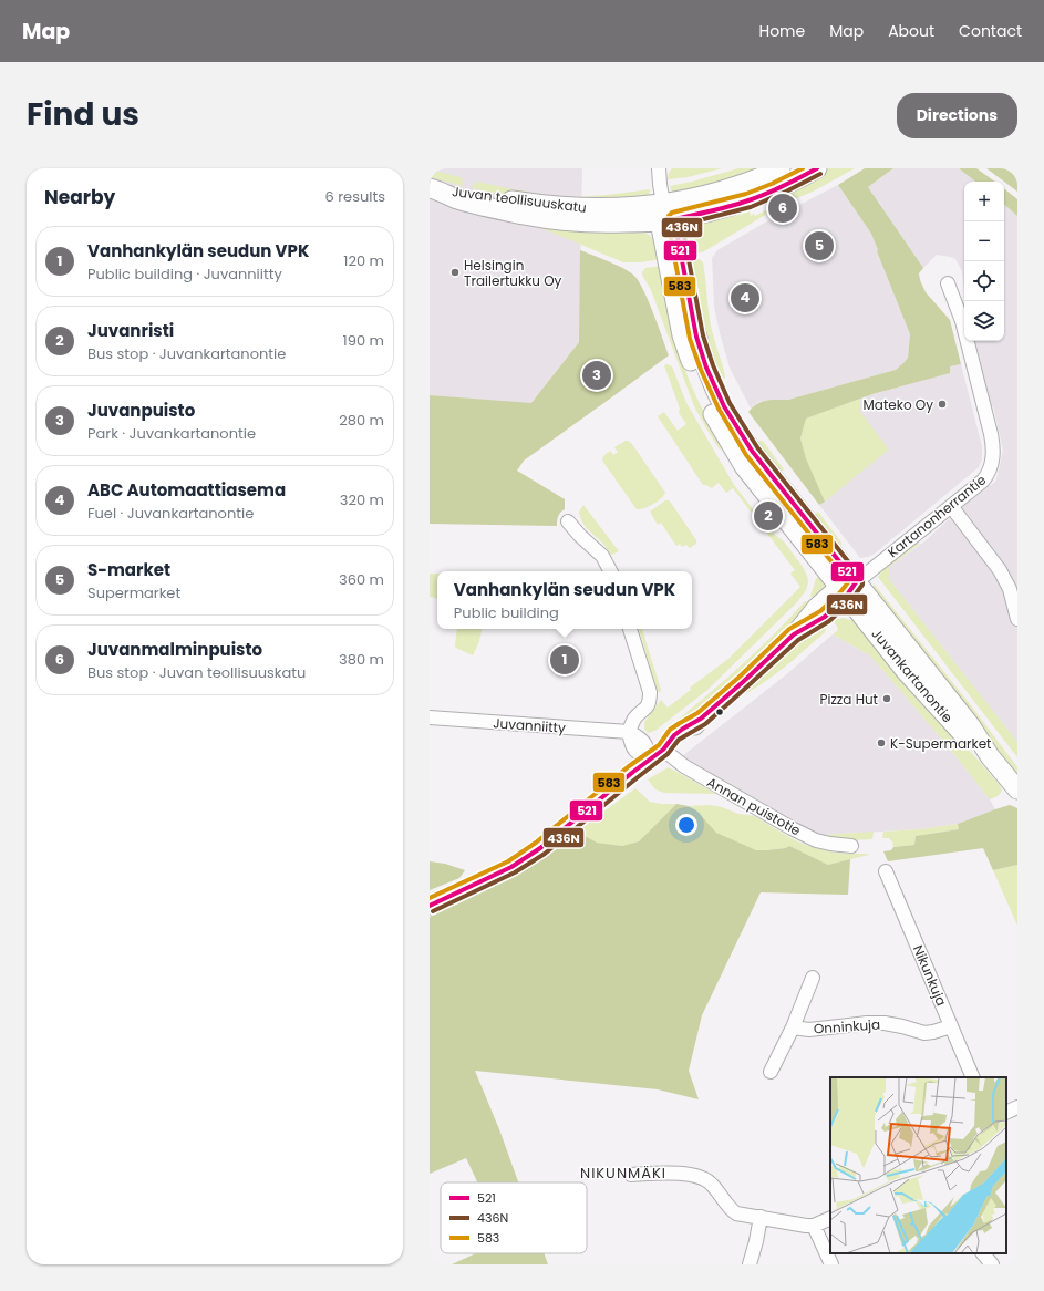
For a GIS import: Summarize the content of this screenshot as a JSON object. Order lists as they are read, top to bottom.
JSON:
{
  "streets": {
    "main road": ["Juvan teollisuuskatu", "Juvankartanontie"],
    "street": [
      "Kartanonherrantie",
      "Juvanniitty",
      "Annan puistotie",
      "Nikunkuja",
      "Onninkuja"
    ]
  },
  "crossings": [
    ["Juvan teollisuuskatu", "Juvankartanontie"],
    ["Kartanonherrantie", "Juvankartanontie"],
    ["Nikunkuja", "Onninkuja"]
  ],
  "districts": ["NIKUNMÄKI"],
  "places": [
    "Helsingin Trailertukku Oy",
    "Mateko Oy",
    "Pizza Hut",
    "K-Supermarket"
  ],
  "lines": ["transit line 521", "transit line 583", "transit line 436N"],
  "legend": ["521", "436N", "583"],
  "page": {
    "header": "Map",
    "nav": [
      "Home",
      "Map",
      "About",
      "Contact"
    ],
    "title": "Find us",
    "buttons": "Directions",
    "heading": ["Nearby", "6 results"],
    "map_buttons": ["+", "−"],
    "pins": [
      "6",
      "5",
      "4",
      "3",
      "2",
      "1"
    ],
    "list": [
      {
        "mark": "1",
        "name": "Vanhankylän seudun VPK",
        "note": "Public building · Juvanniitty",
        "value": "120 m"
      },
      {
        "mark": "2",
        "name": "Juvanristi",
        "note": "Bus stop · Juvankartanontie",
        "value": "190 m"
      },
      {
        "mark": "3",
        "name": "Juvanpuisto",
        "note": "Park · Juvankartanontie",
        "value": "280 m"
      },
      {
        "mark": "4",
        "name": "ABC Automaattiasema",
        "note": "Fuel · Juvankartanontie",
        "value": "320 m"
      },
      {
        "mark": "5",
        "name": "S-market",
        "note": "Supermarket",
        "value": "360 m"
      },
      {
        "mark": "6",
        "name": "Juvanmalminpuisto",
        "note": "Bus stop · Juvan teollisuuskatu",
        "value": "380 m"
      }
    ],
    "popup": ["Vanhankylän seudun VPK", "Public building"]
  }
}
